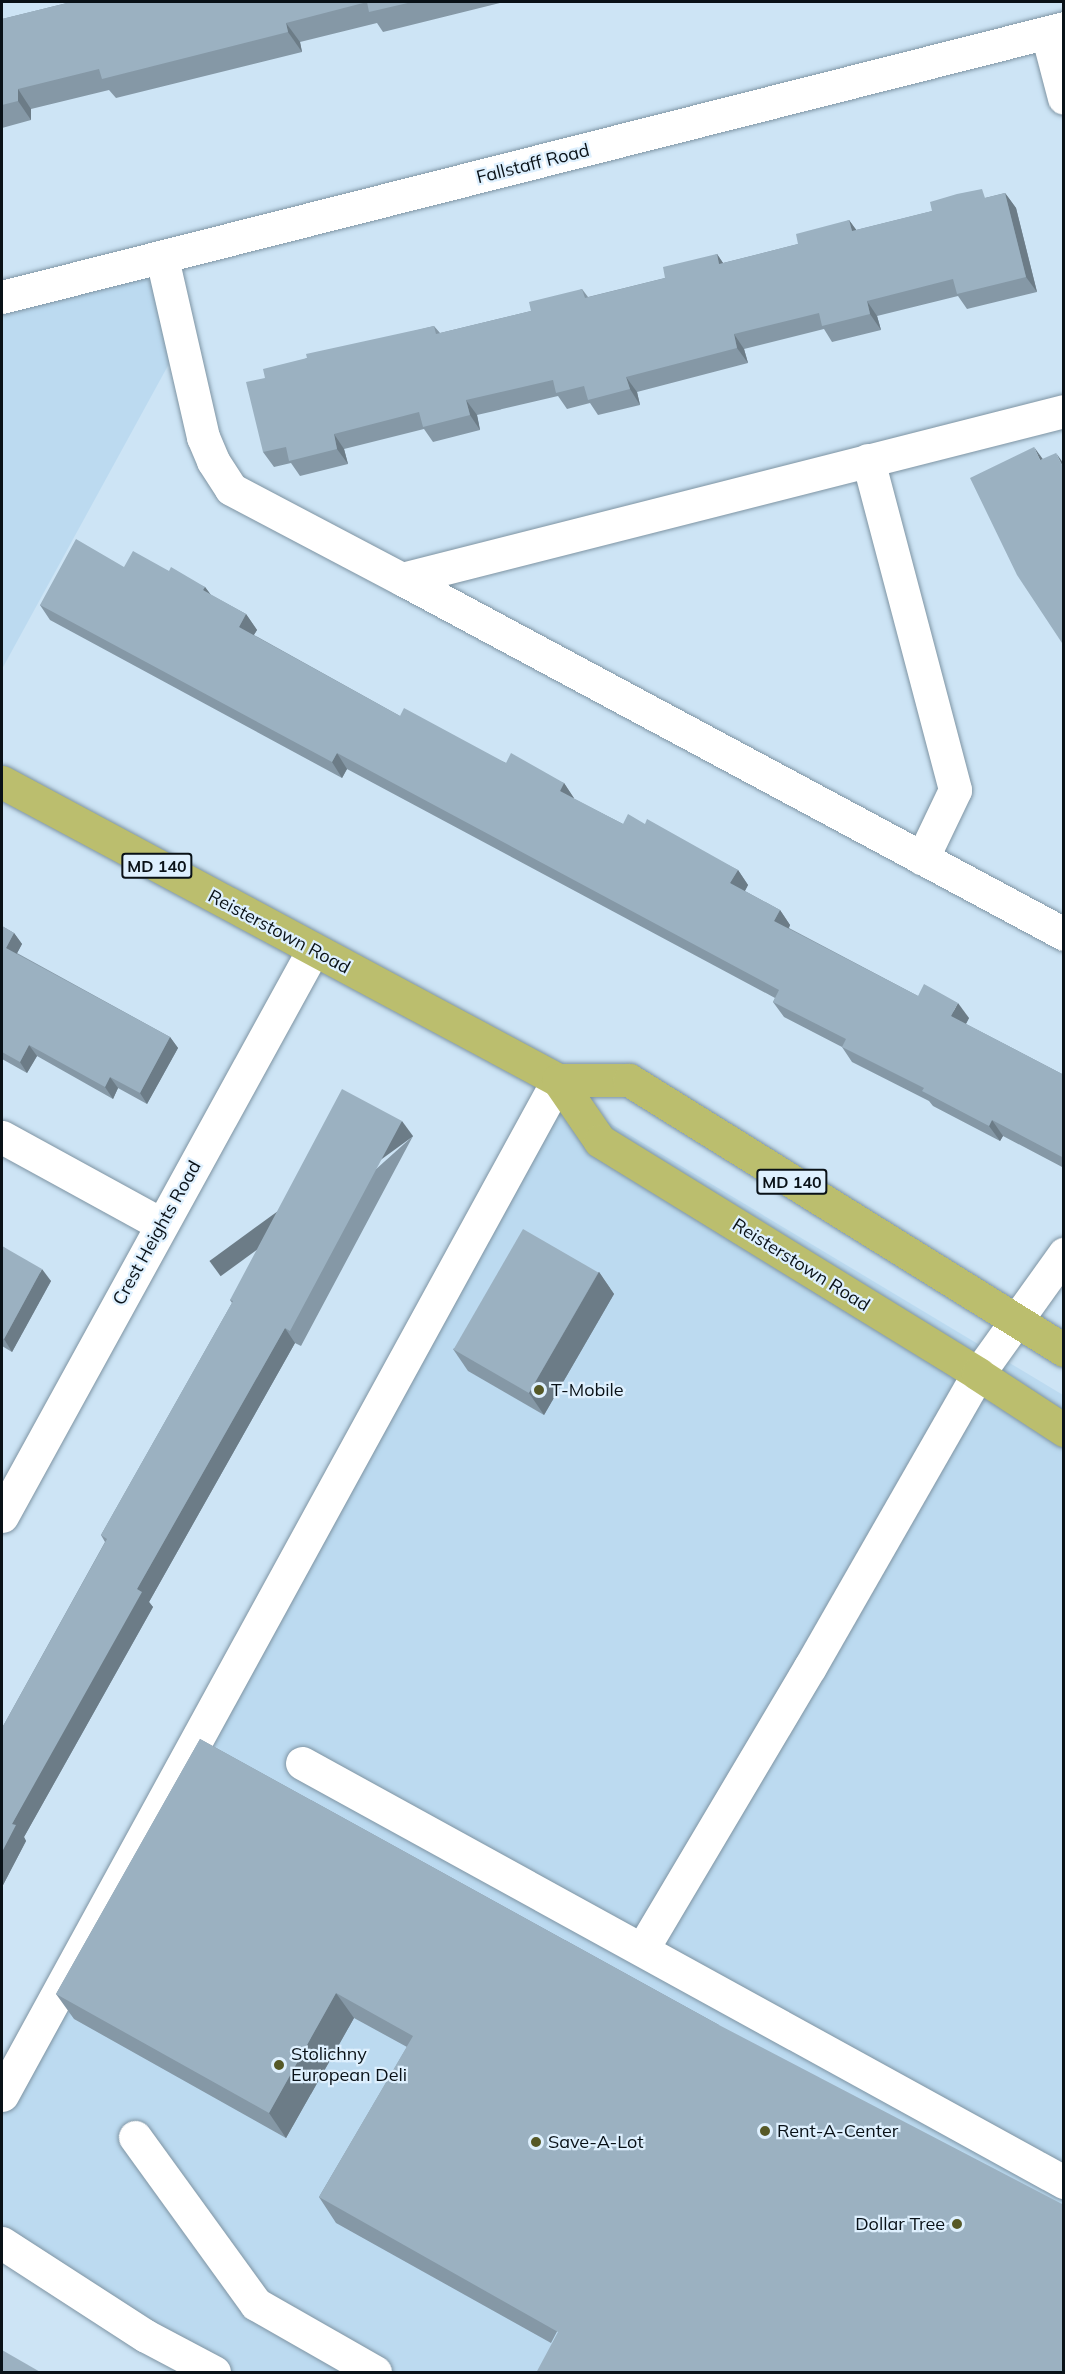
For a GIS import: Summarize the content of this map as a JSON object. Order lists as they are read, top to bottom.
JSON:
{
  "streets": {
    "main road": ["MD 140", "Reisterstown Road"],
    "street": ["Fallstaff Road", "Crest Heights Road"]
  },
  "crossings": [
    ["Reisterstown Road", "Crest Heights Road"]
  ],
  "places": [
    "T-Mobile",
    "Stolichny European Deli",
    "Rent-A-Center",
    "Save-A-Lot",
    "Dollar Tree"
  ]
}
